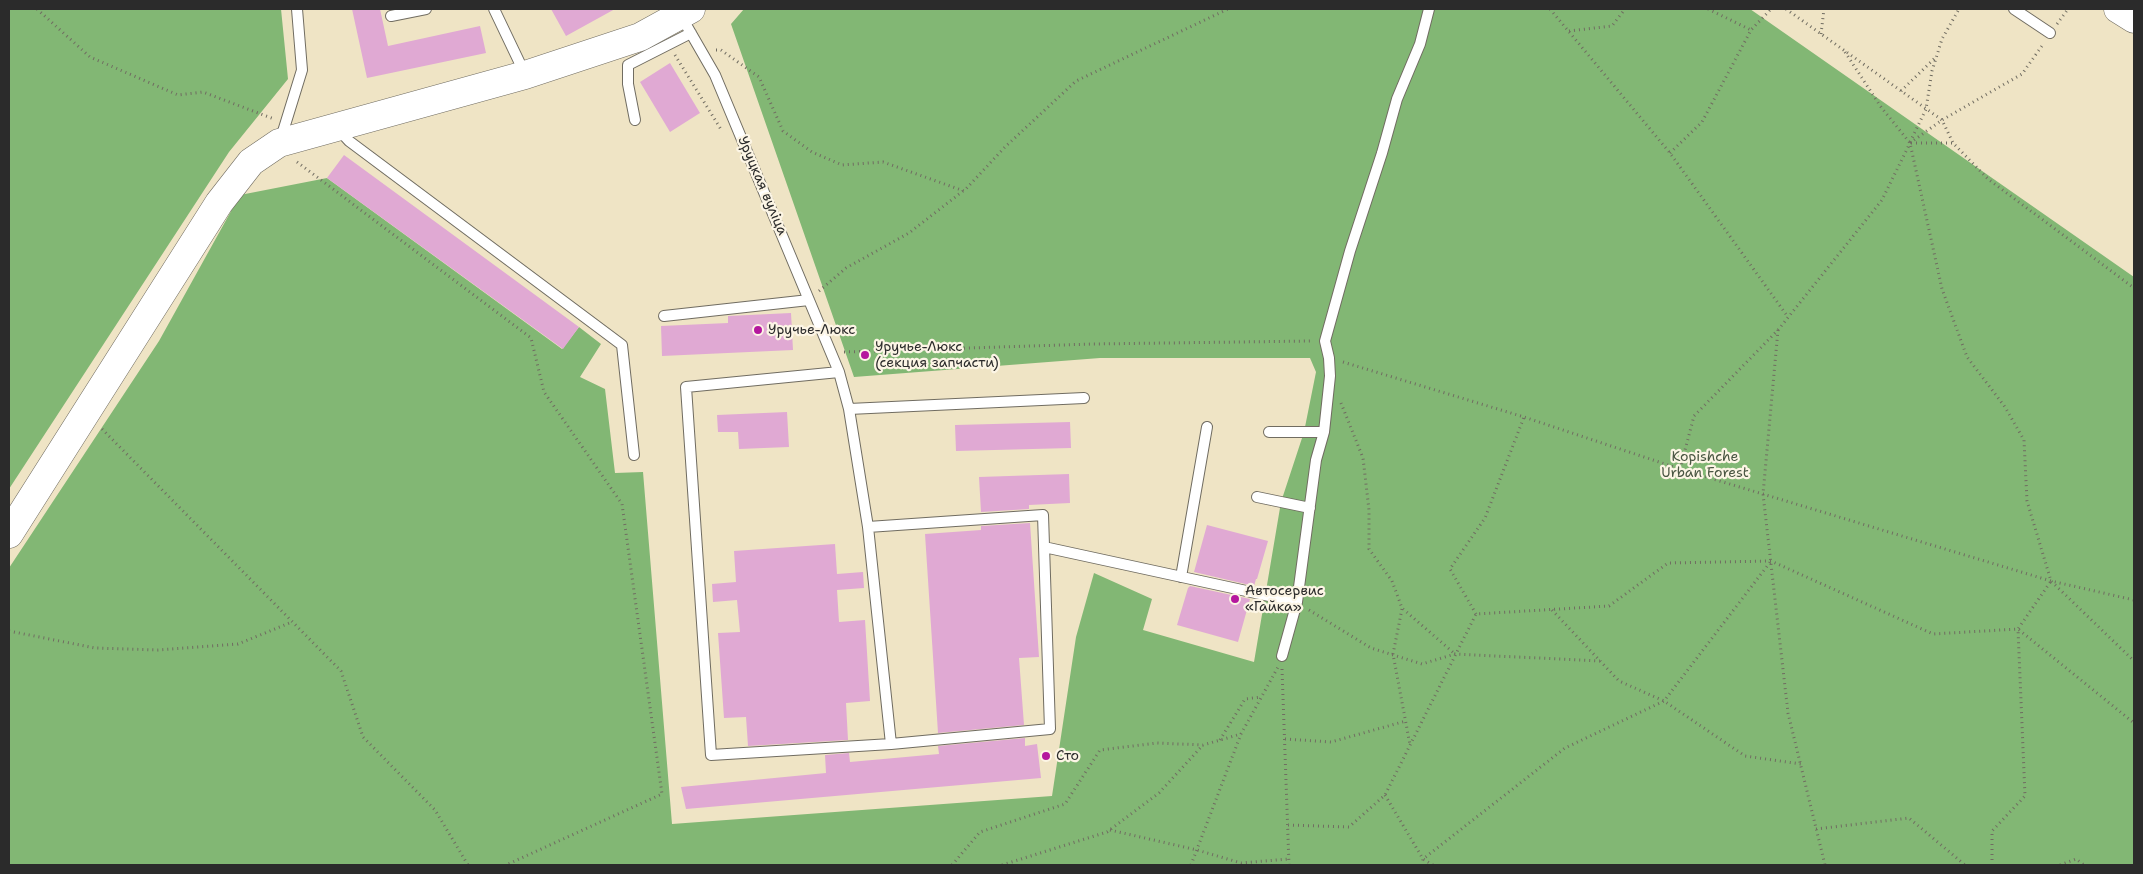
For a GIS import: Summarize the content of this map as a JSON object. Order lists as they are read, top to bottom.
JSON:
{
  "streets": {
    "lane": ["Уруцкая вуліца"]
  },
  "parks": ["Kopishche Urban Forest"],
  "places": [
    "Уручье-Люкс",
    "Уручье-Люкс (секция запчасти)",
    "Автосервис «Гайка»",
    "Сто"
  ]
}
